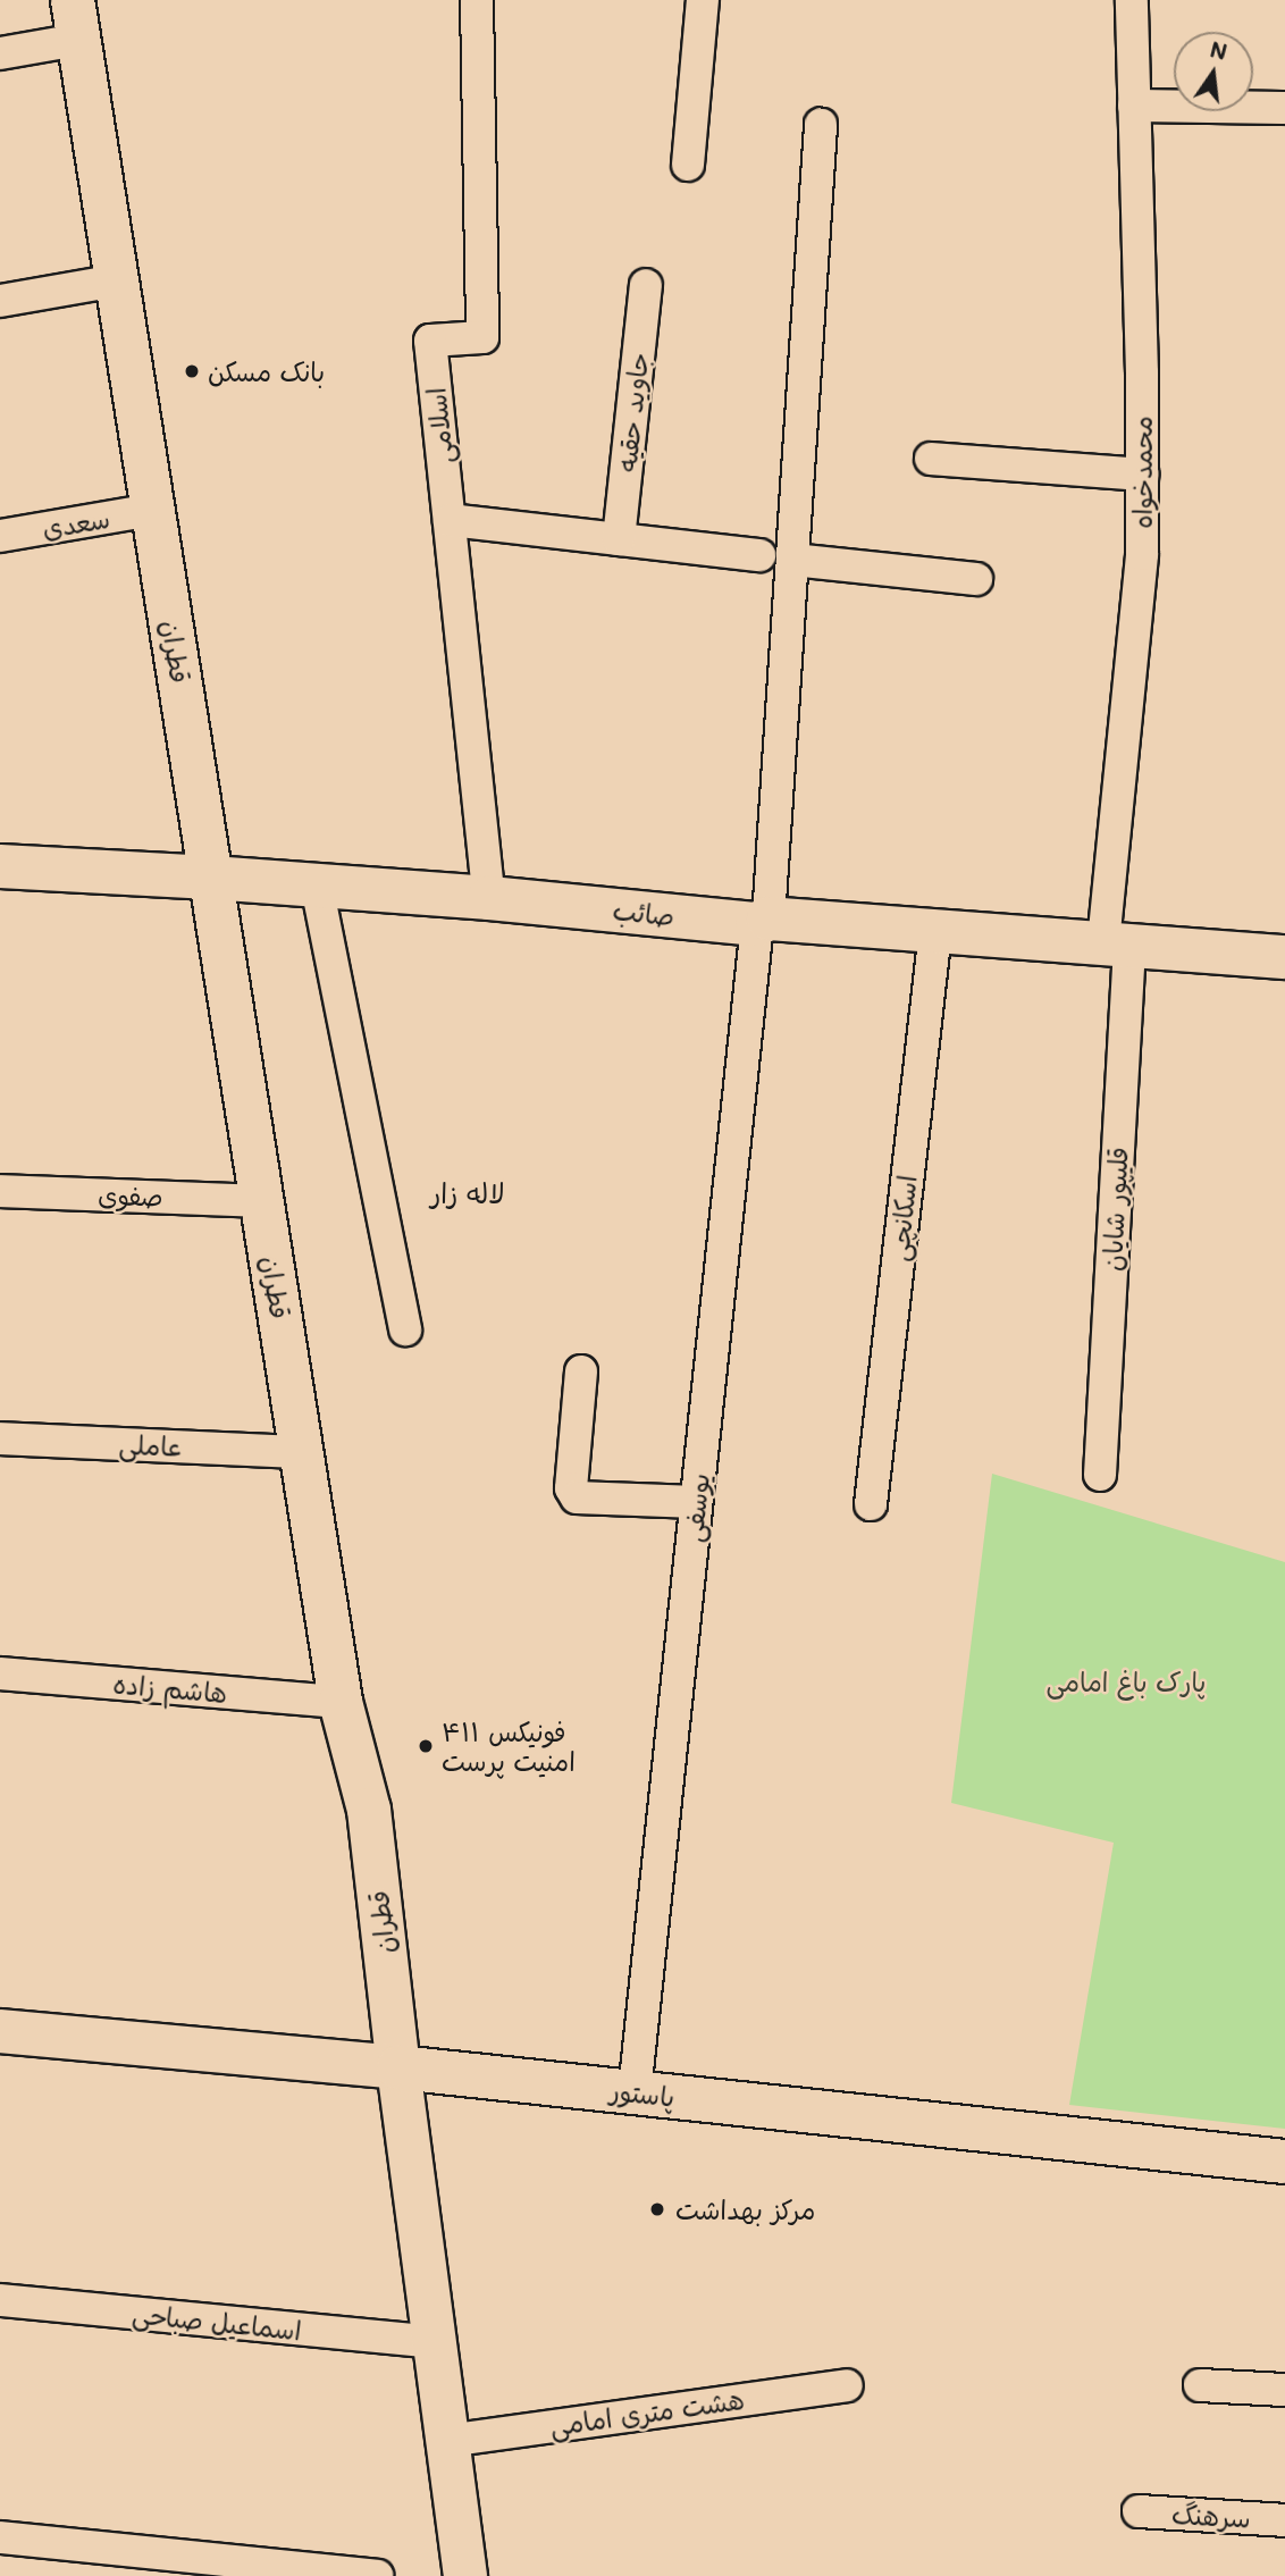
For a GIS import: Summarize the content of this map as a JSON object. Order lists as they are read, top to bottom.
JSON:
{
  "streets": {
    "main road": ["قطران", "صائب", "پاستور"],
    "street": [
      "جاوید حقیه",
      "اسلامی",
      "محمدخواه",
      "سعدی",
      "صفوی",
      "قلیپور شایان",
      "اسکانچی",
      "عاملی",
      "یوسفی",
      "هاشم زاده",
      "اسماعیل صباحی",
      "هشت متری امامی",
      "سرهنگ"
    ]
  },
  "crossings": [
    ["اسلامی", "صائب"],
    ["محمدخواه", "صائب"],
    ["محمدخواه", "قلیپور شایان"],
    ["سعدی", "قطران"],
    ["قطران", "صائب"],
    ["قطران", "صفوی"],
    ["قطران", "عاملی"],
    ["قطران", "هاشم زاده"],
    ["قطران", "پاستور"],
    ["قطران", "اسماعیل صباحی"],
    ["قطران", "هشت متری امامی"],
    ["صائب", "قلیپور شایان"],
    ["صائب", "اسکانچی"],
    ["صائب", "یوسفی"],
    ["یوسفی", "پاستور"]
  ],
  "districts": ["لاله زار"],
  "parks": ["پارک باغ امامی"],
  "places": ["بانک مسکن", "فونیکس ۴۱۱ امنیت پرست", "مرکز بهداشت"],
  "north": "top"
}
